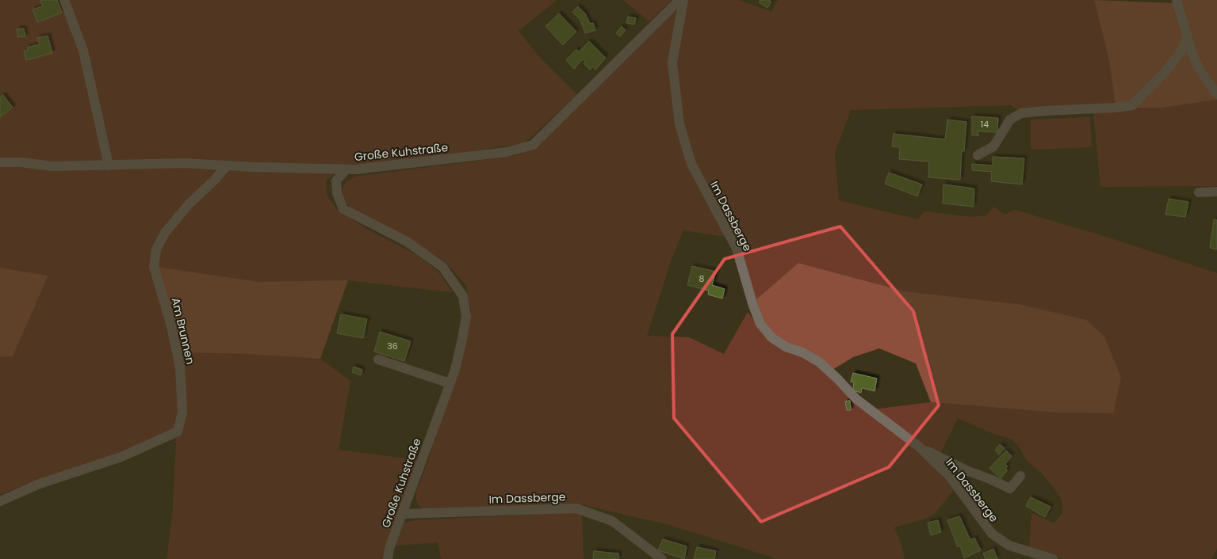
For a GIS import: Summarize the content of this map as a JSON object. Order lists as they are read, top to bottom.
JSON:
{
  "streets": {
    "street": ["Große Kuhstraße", "Im Dassberge", "Am Brunnen"]
  },
  "crossings": [
    ["Große Kuhstraße", "Im Dassberge"]
  ],
  "house_numbers": ["14", "8", "36"]
}
